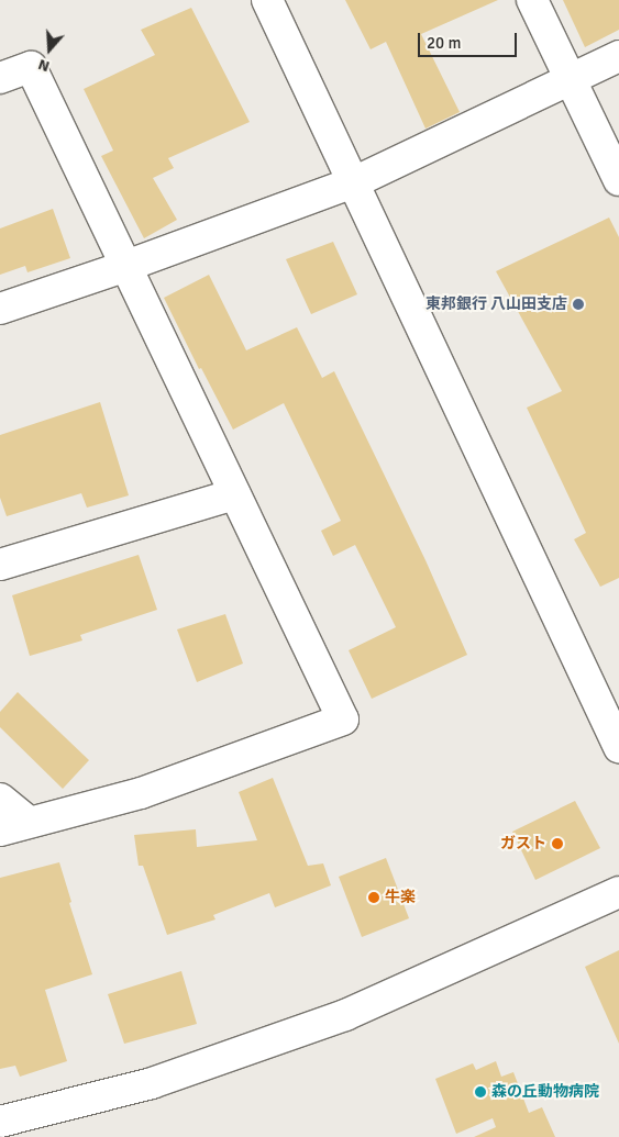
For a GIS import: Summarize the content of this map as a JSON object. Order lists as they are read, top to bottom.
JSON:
{
  "places": [
    "東邦銀行 八山田支店",
    "ガスト",
    "牛楽",
    "森の丘動物病院"
  ],
  "scale_bar": "20 m",
  "north": "bottom"
}
